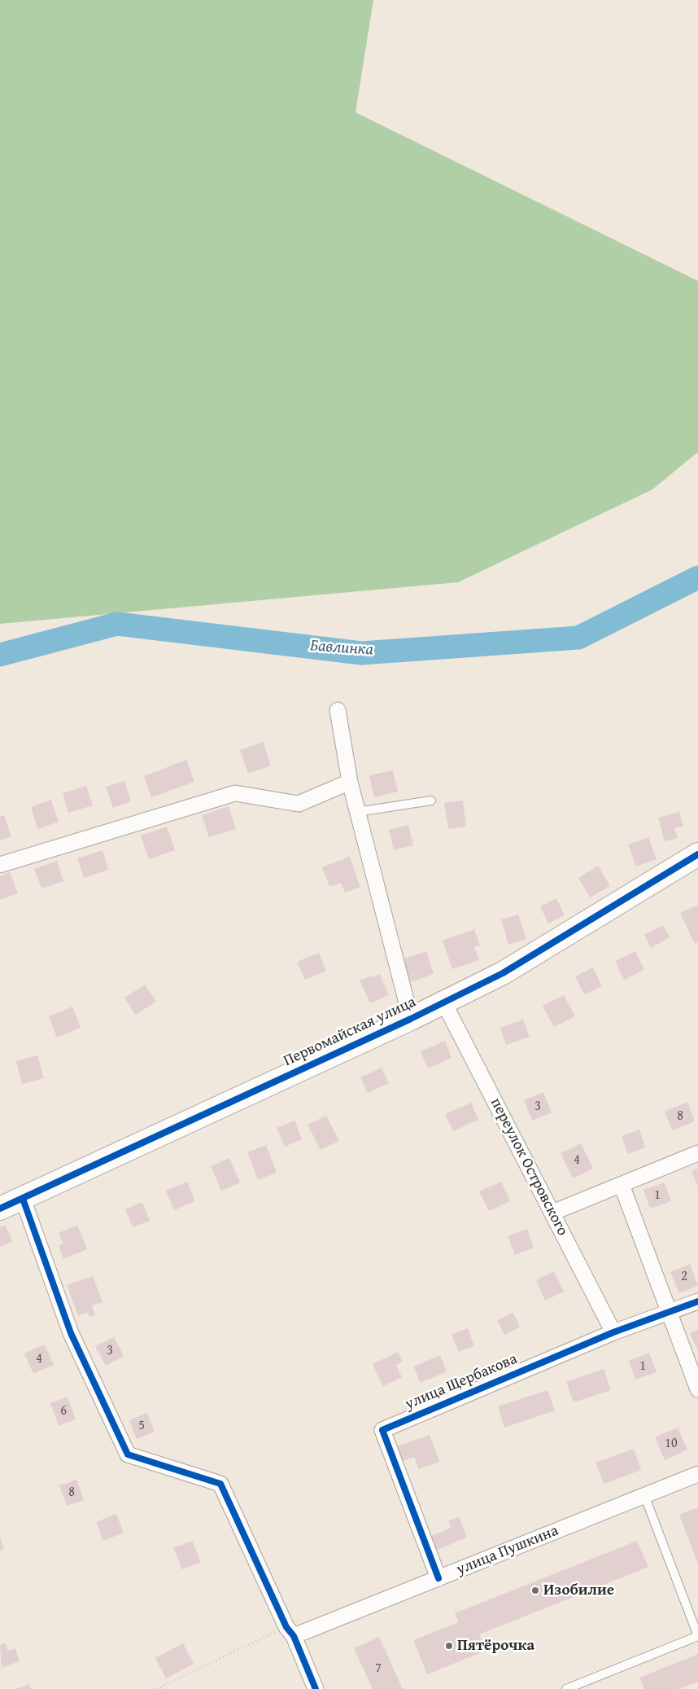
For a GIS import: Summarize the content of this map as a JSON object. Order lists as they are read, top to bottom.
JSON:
{
  "streets": {
    "street": [
      "Первомайская улица",
      "переулок Островского",
      "улица Щербакова",
      "улица Пушкина"
    ]
  },
  "crossings": [
    ["Первомайская улица", "переулок Островского"],
    ["переулок Островского", "улица Щербакова"],
    ["улица Щербакова", "улица Пушкина"]
  ],
  "water": ["Бавлинка"],
  "places": ["Изобилие", "Пятёрочка"],
  "house_numbers": [
    "3",
    "8",
    "4",
    "1",
    "2",
    "3",
    "4",
    "1",
    "6",
    "5",
    "10",
    "8",
    "7"
  ]
}
